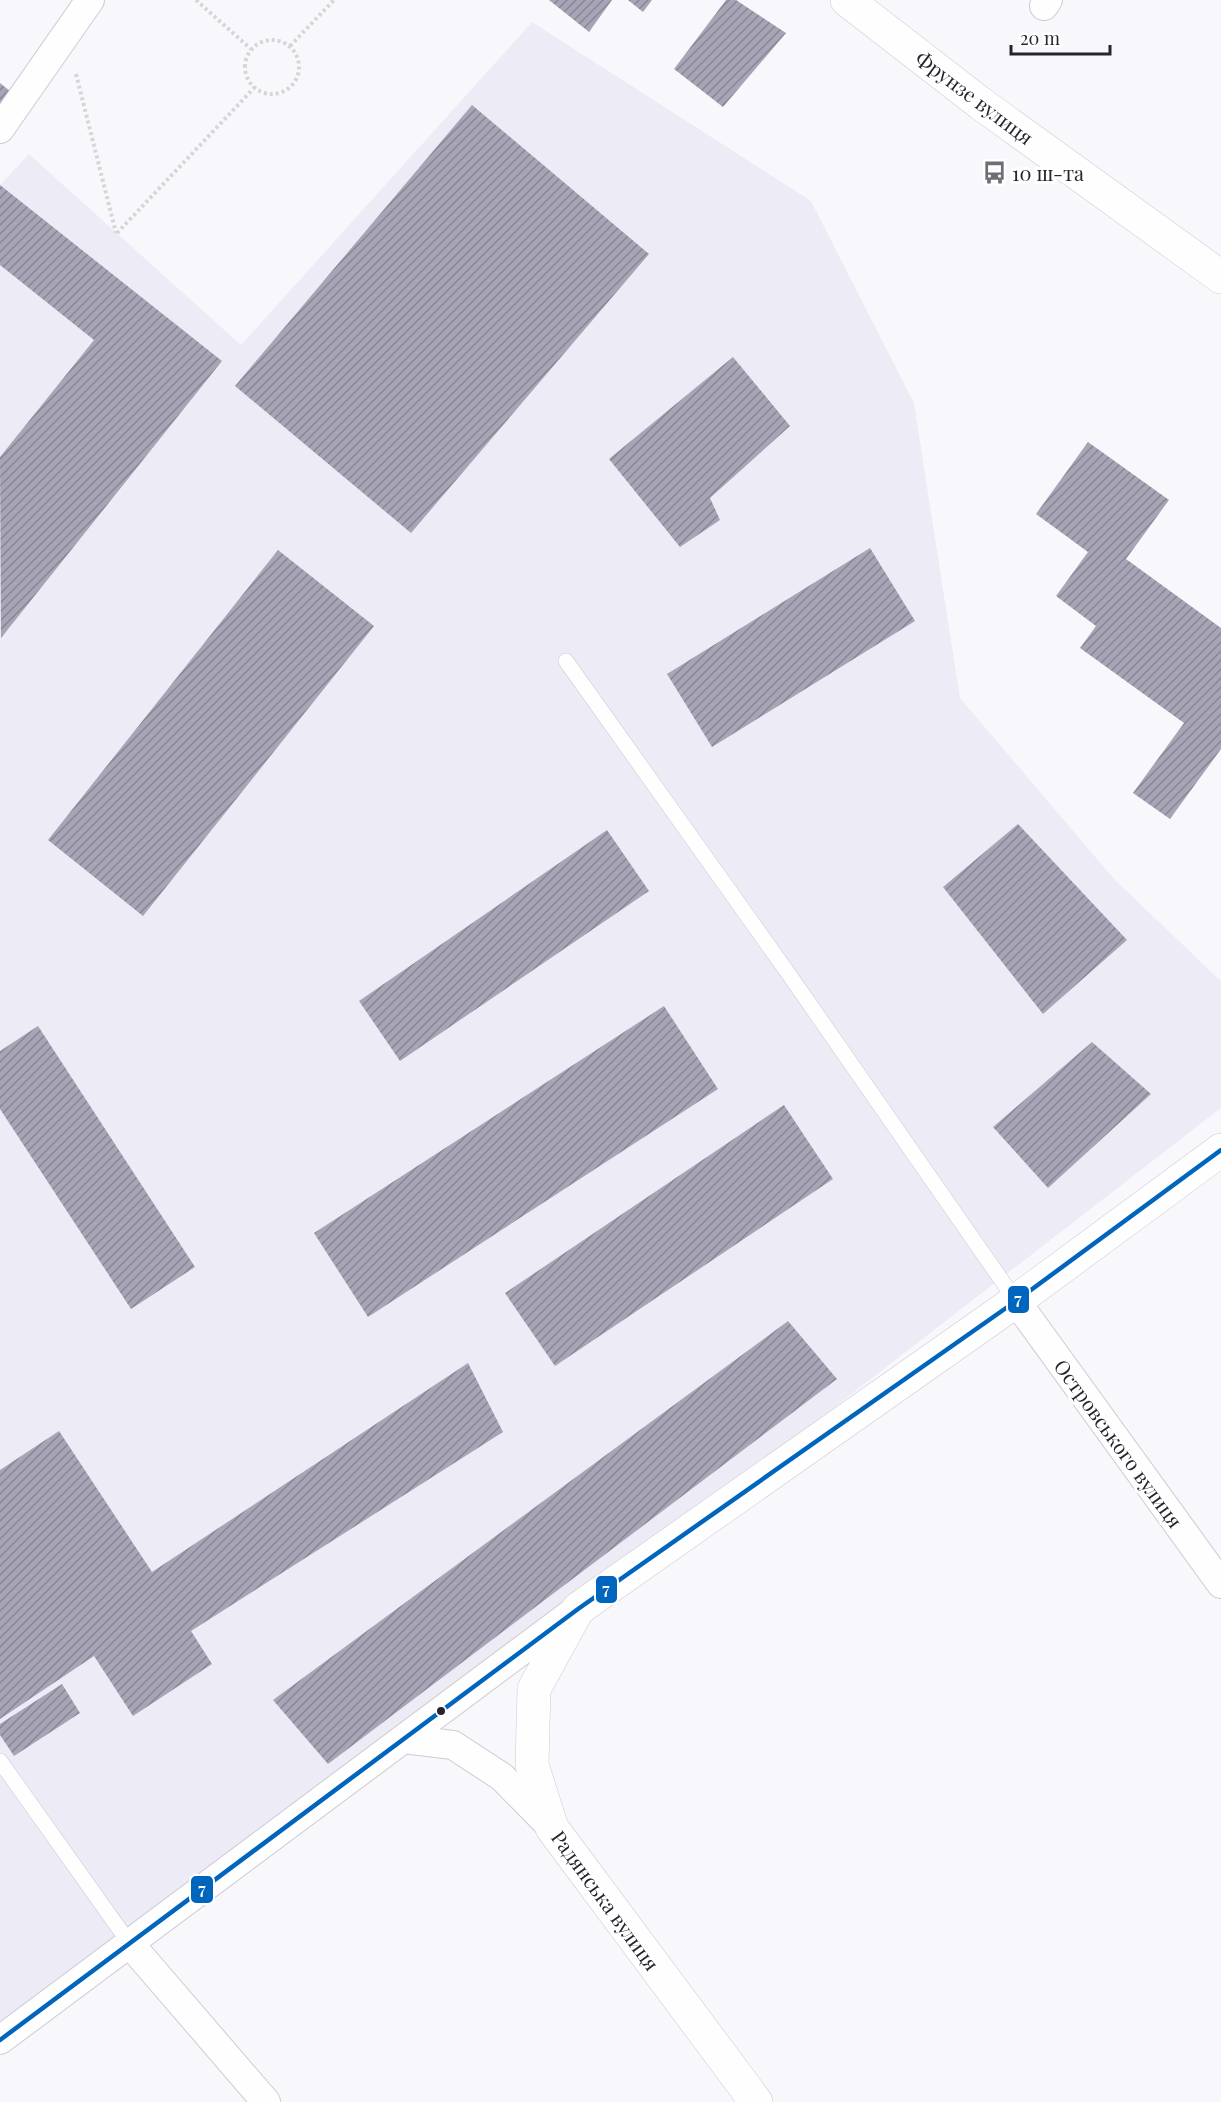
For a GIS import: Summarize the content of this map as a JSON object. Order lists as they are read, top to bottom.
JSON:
{
  "streets": {
    "main road": ["Фрунзе вулиця", "Радянська вулиця"],
    "street": ["Островського вулиця"]
  },
  "places": {
    "bus stop": ["10 ш-та"]
  },
  "lines": ["transit line 7"],
  "scale_bar": "20 m"
}
